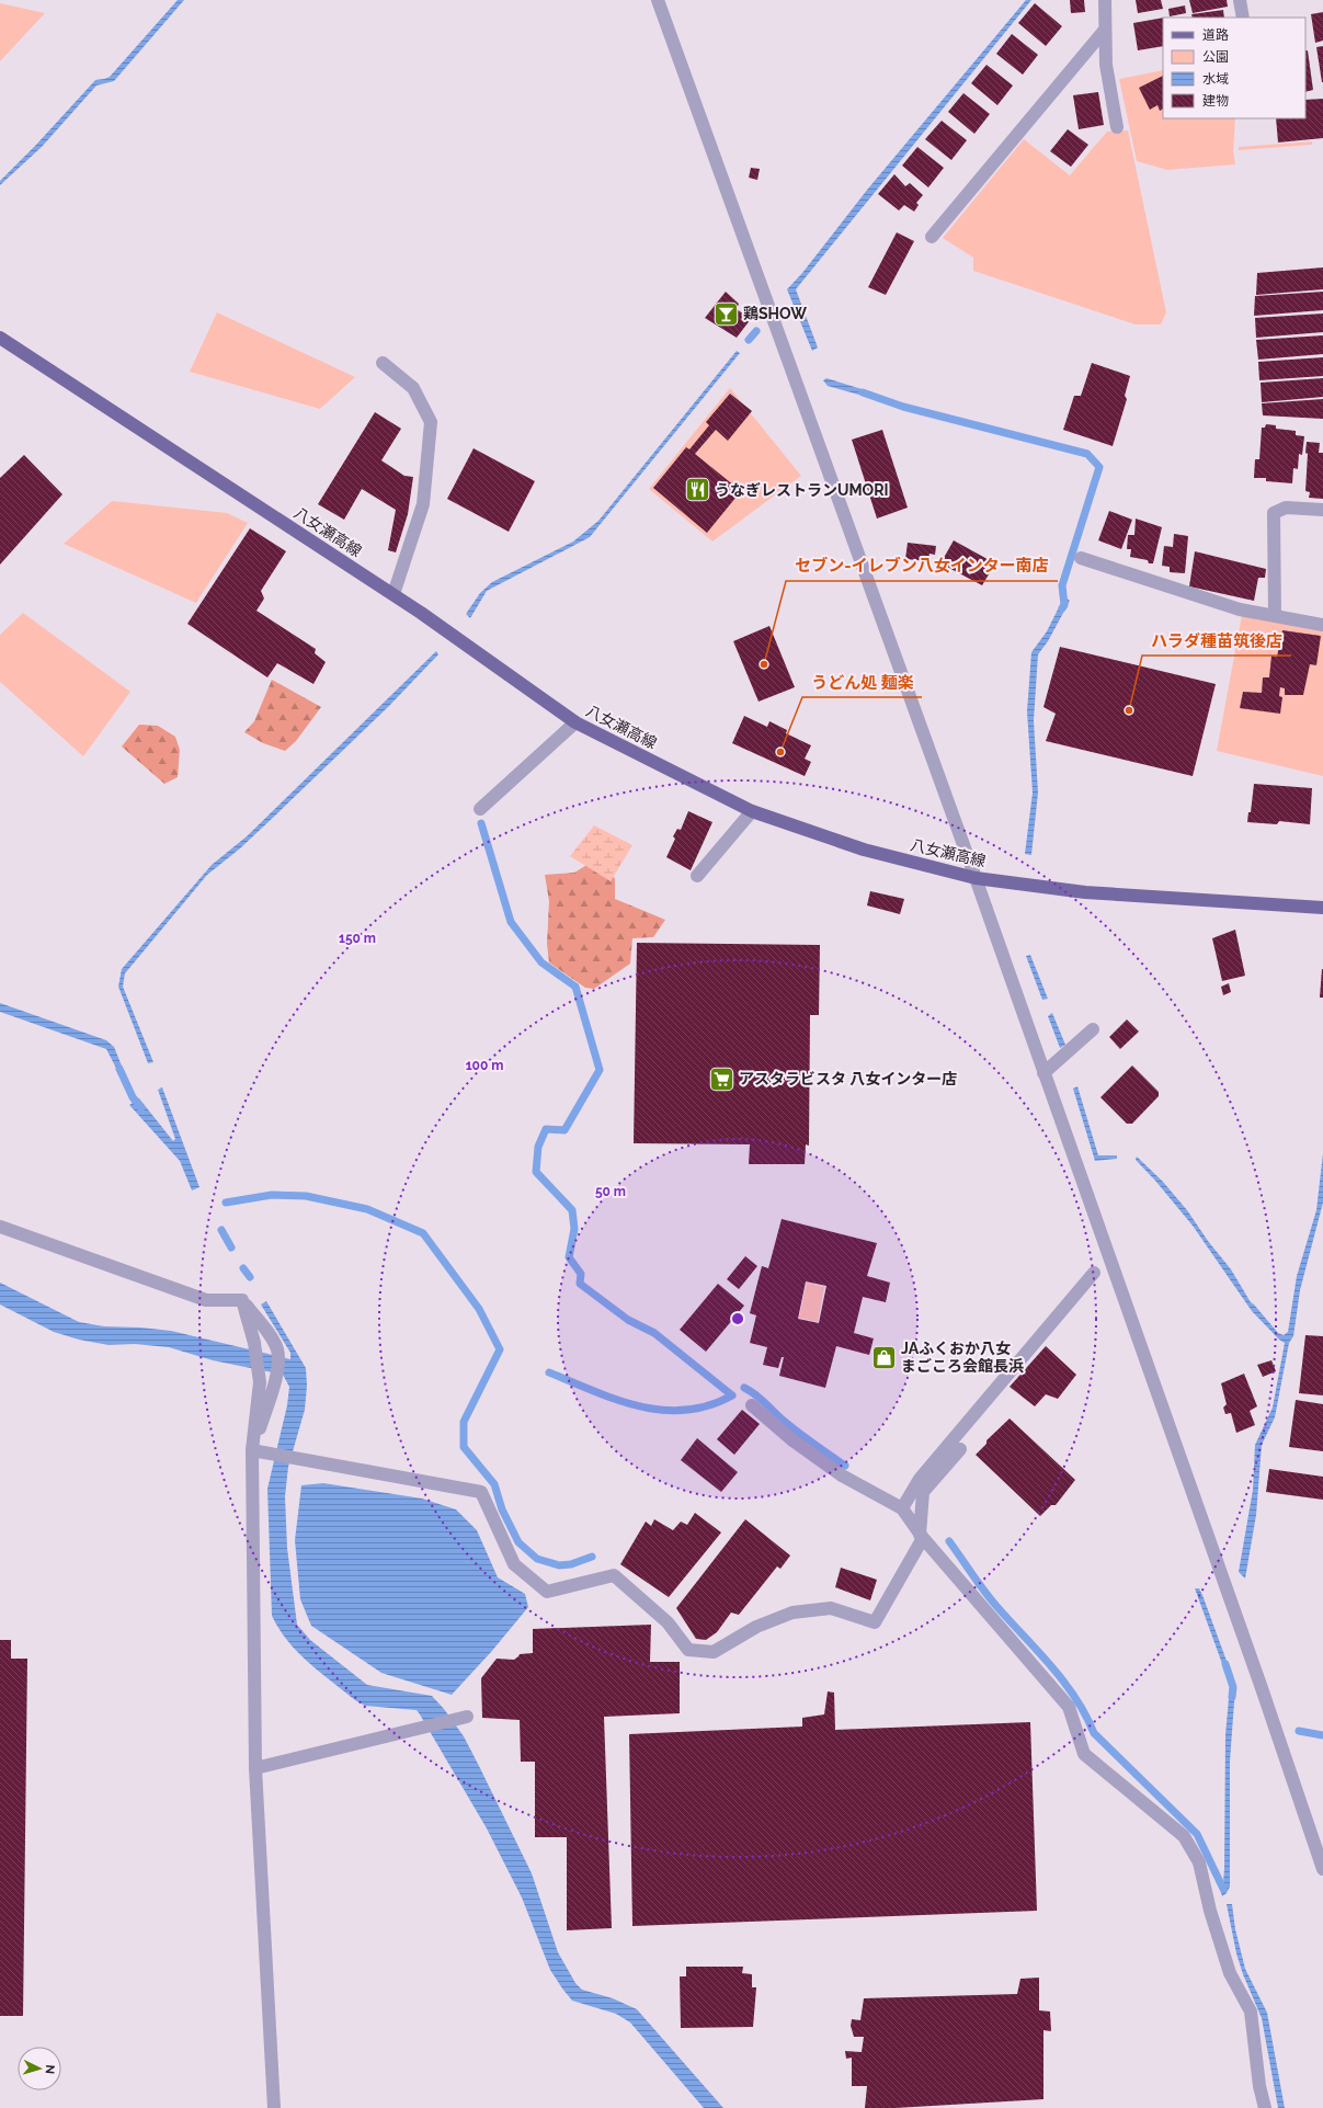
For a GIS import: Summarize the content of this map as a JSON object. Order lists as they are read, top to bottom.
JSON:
{
  "streets": {
    "main road": ["八女瀬高線"]
  },
  "places": {
    "bar": ["鶏SHOW"],
    "restaurant": ["うなぎレストランUMORI"],
    "other": ["セブン-イレブン八女インター南店", "ハラダ種苗筑後店", "うどん処 麺楽"],
    "supermarket": ["アスタラビスタ 八女インター店"],
    "shop": ["JAふくおか八女 まごころ会館長浜"]
  },
  "legend": [
    "道路",
    "公園",
    "水域",
    "建物"
  ],
  "north": "right",
  "rings": ["150 m", "100 m", "50 m"]
}
